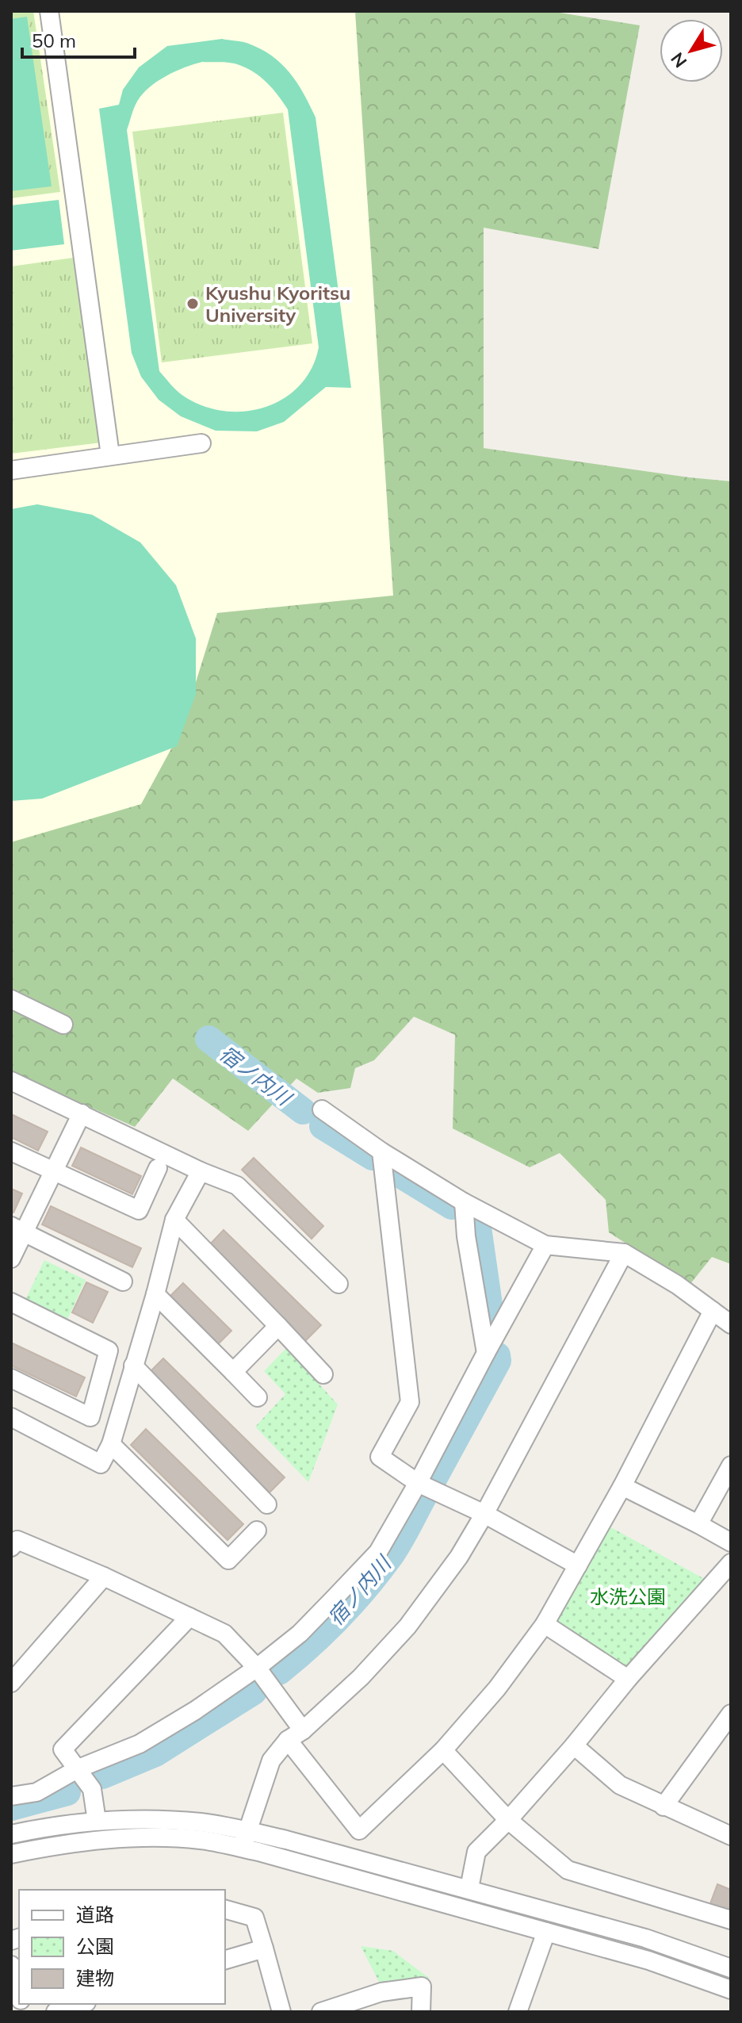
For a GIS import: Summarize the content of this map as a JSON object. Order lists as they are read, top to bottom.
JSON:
{
  "water": ["宿ノ内川"],
  "parks": ["水洗公園"],
  "places": ["Kyushu Kyoritsu University"],
  "legend": ["道路", "公園", "建物"],
  "scale_bar": "50 m",
  "north": "bottom left"
}
